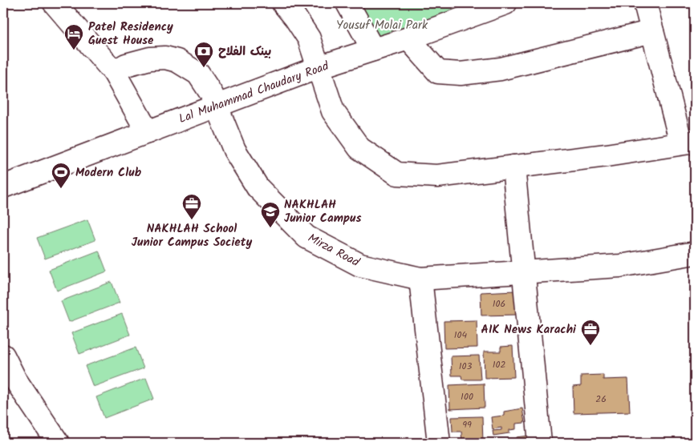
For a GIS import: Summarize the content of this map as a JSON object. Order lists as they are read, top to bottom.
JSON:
{
  "streets": {
    "street": ["Lal Muhammad Chaudary Road", "Mirza Road"]
  },
  "crossings": [
    ["Lal Muhammad Chaudary Road", "Mirza Road"]
  ],
  "parks": ["Yousuf Molai Park"],
  "places": {
    "hotel": ["Patel Residency Guest House"],
    "bank": ["بینک الفلاح"],
    "sports": ["Modern Club"],
    "office": ["NAKHLAH School Junior Campus Society", "AIK News Karachi"],
    "school or university": ["NAKHLAH Junior Campus"]
  },
  "house_numbers": [
    "106",
    "104",
    "102",
    "103",
    "100",
    "26",
    "99"
  ]
}
